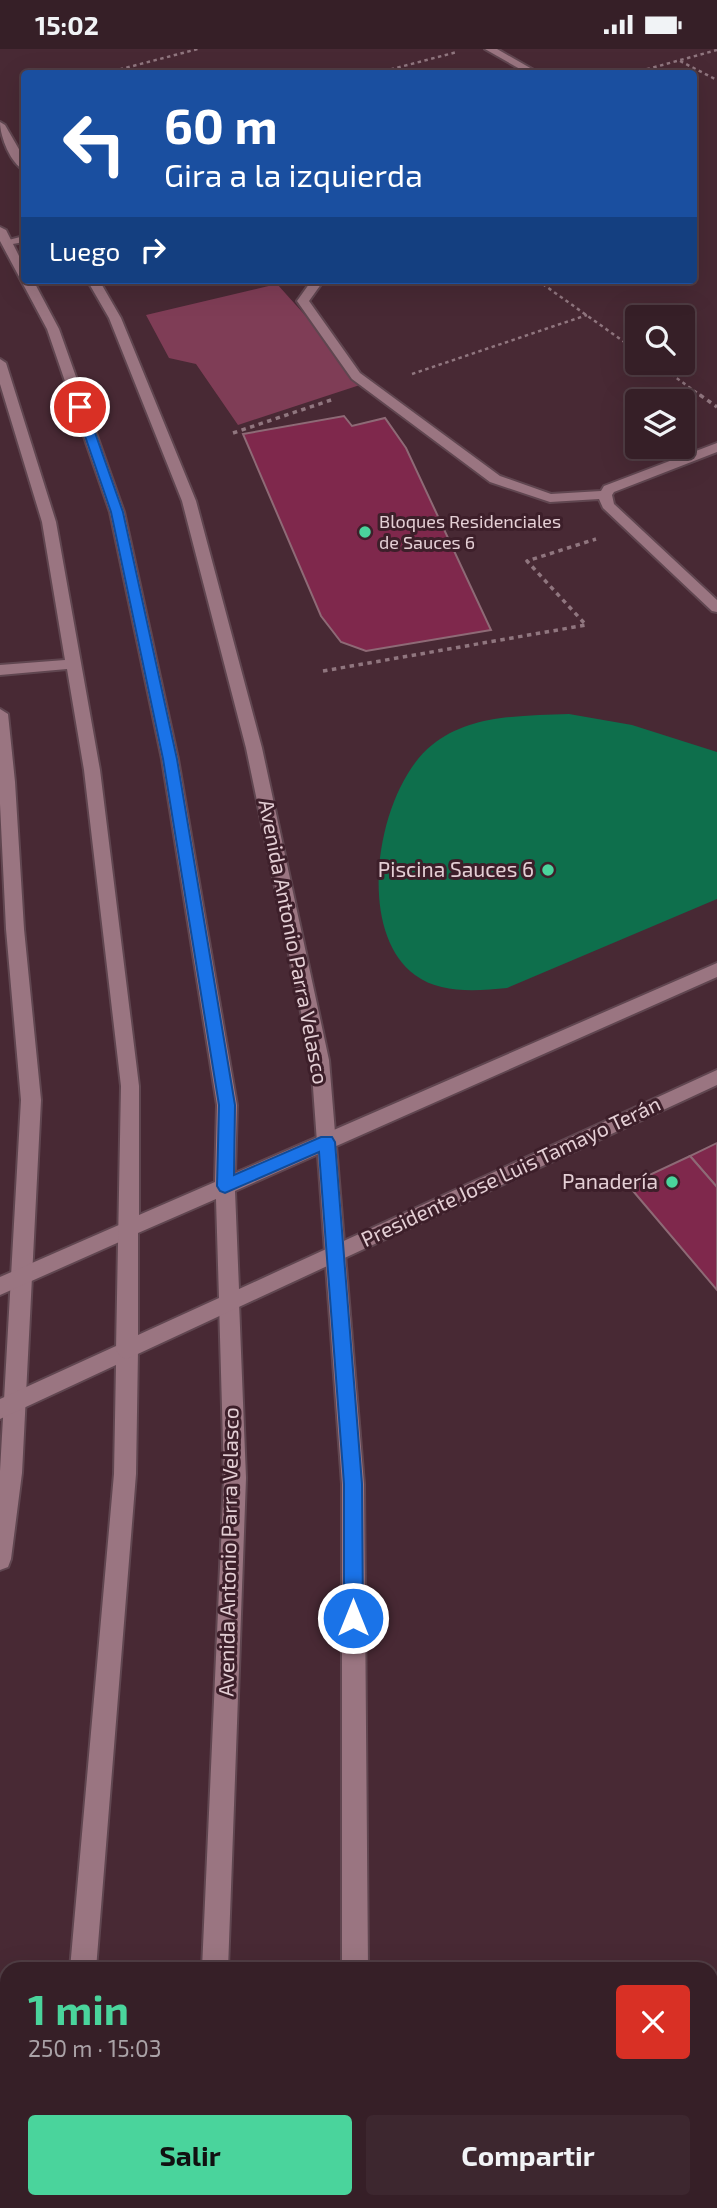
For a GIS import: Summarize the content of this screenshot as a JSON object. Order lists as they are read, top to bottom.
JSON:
{
  "streets": {
    "street": ["Avenida Antonio Parra Velasco", "Presidente Jose Luis Tamayo Terán"]
  },
  "crossings": [
    ["Avenida Antonio Parra Velasco", "Presidente Jose Luis Tamayo Terán"]
  ],
  "places": ["Bloques Residenciales de Sauces 6", "Piscina Sauces 6", "Panadería"],
  "page": {
    "status": "15:02",
    "turn": ["60 m", "Gira a la izquierda"],
    "then": "Luego",
    "heading": ["1 min", "250 m · 15:03"],
    "buttons": ["Salir", "Compartir"]
  }
}
